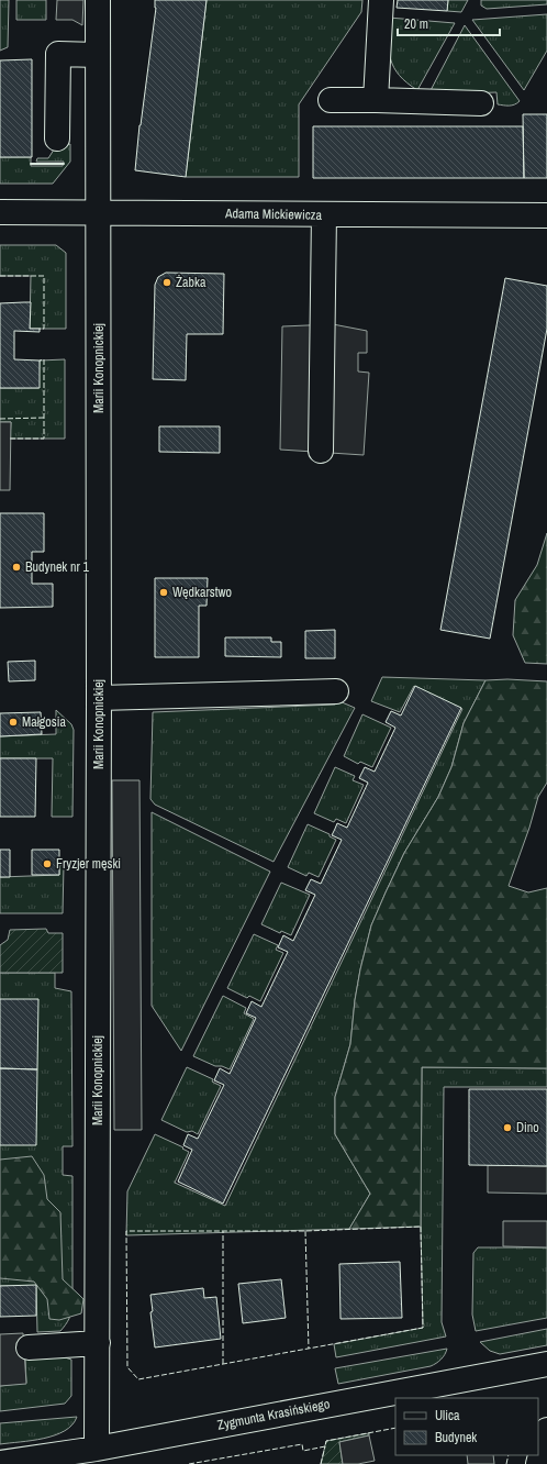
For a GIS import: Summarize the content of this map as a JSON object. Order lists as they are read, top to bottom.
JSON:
{
  "streets": {
    "street": ["Adama Mickiewicza", "Marii Konopnickiej", "Zygmunta Krasińskiego"]
  },
  "crossings": [
    ["Adama Mickiewicza", "Marii Konopnickiej"],
    ["Marii Konopnickiej", "Zygmunta Krasińskiego"]
  ],
  "places": [
    "Żabka",
    "Budynek nr 1",
    "Wędkarstwo",
    "Małgosia",
    "Fryzjer męski",
    "Dino"
  ],
  "legend": ["Ulica", "Budynek"],
  "scale_bar": "20 m"
}
